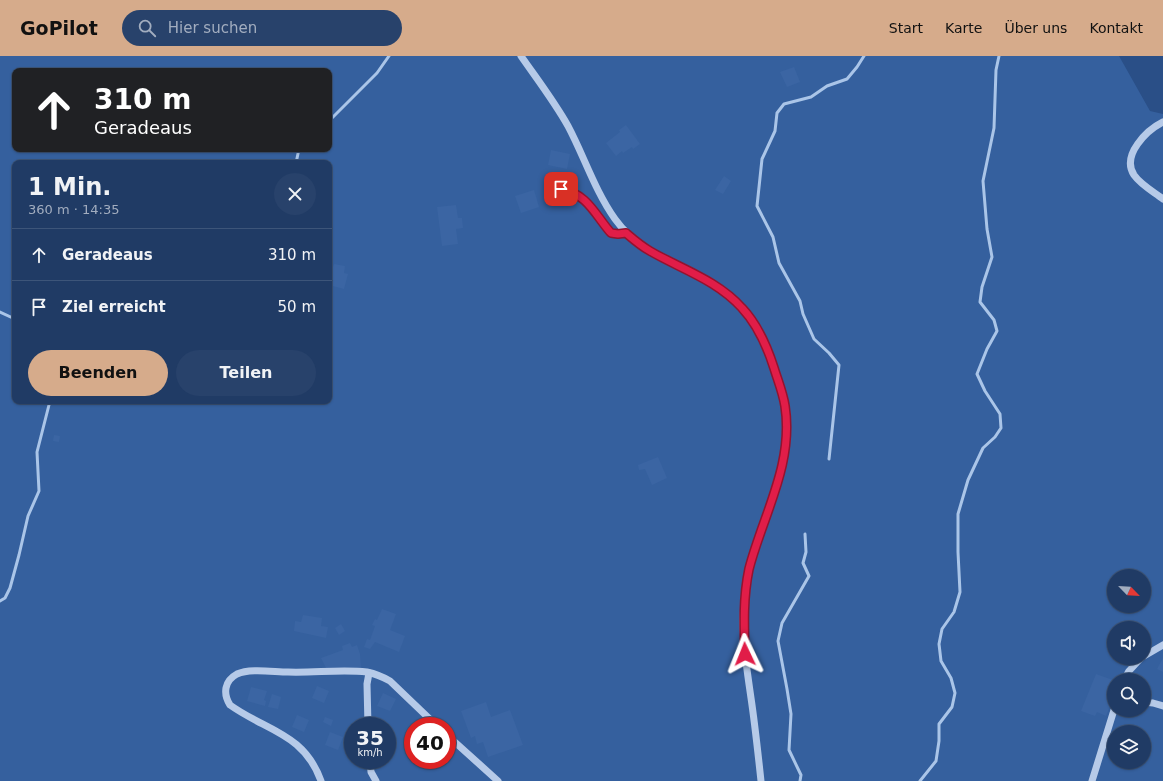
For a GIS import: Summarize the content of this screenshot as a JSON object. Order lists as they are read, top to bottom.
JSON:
{
  "north": "bottom right",
  "page": {
    "header": "GoPilot",
    "search": "Hier suchen",
    "nav": [
      "Start",
      "Karte",
      "Über uns",
      "Kontakt"
    ],
    "turn": ["310 m", "Geradeaus"],
    "heading": ["1 Min.", "360 m · 14:35"],
    "list": [
      {
        "name": "Geradeaus",
        "value": "310 m"
      },
      {
        "name": "Ziel erreicht",
        "value": "50 m"
      }
    ],
    "buttons": ["Beenden", "Teilen"],
    "speed": "35 km/h",
    "limit": "40"
  }
}
